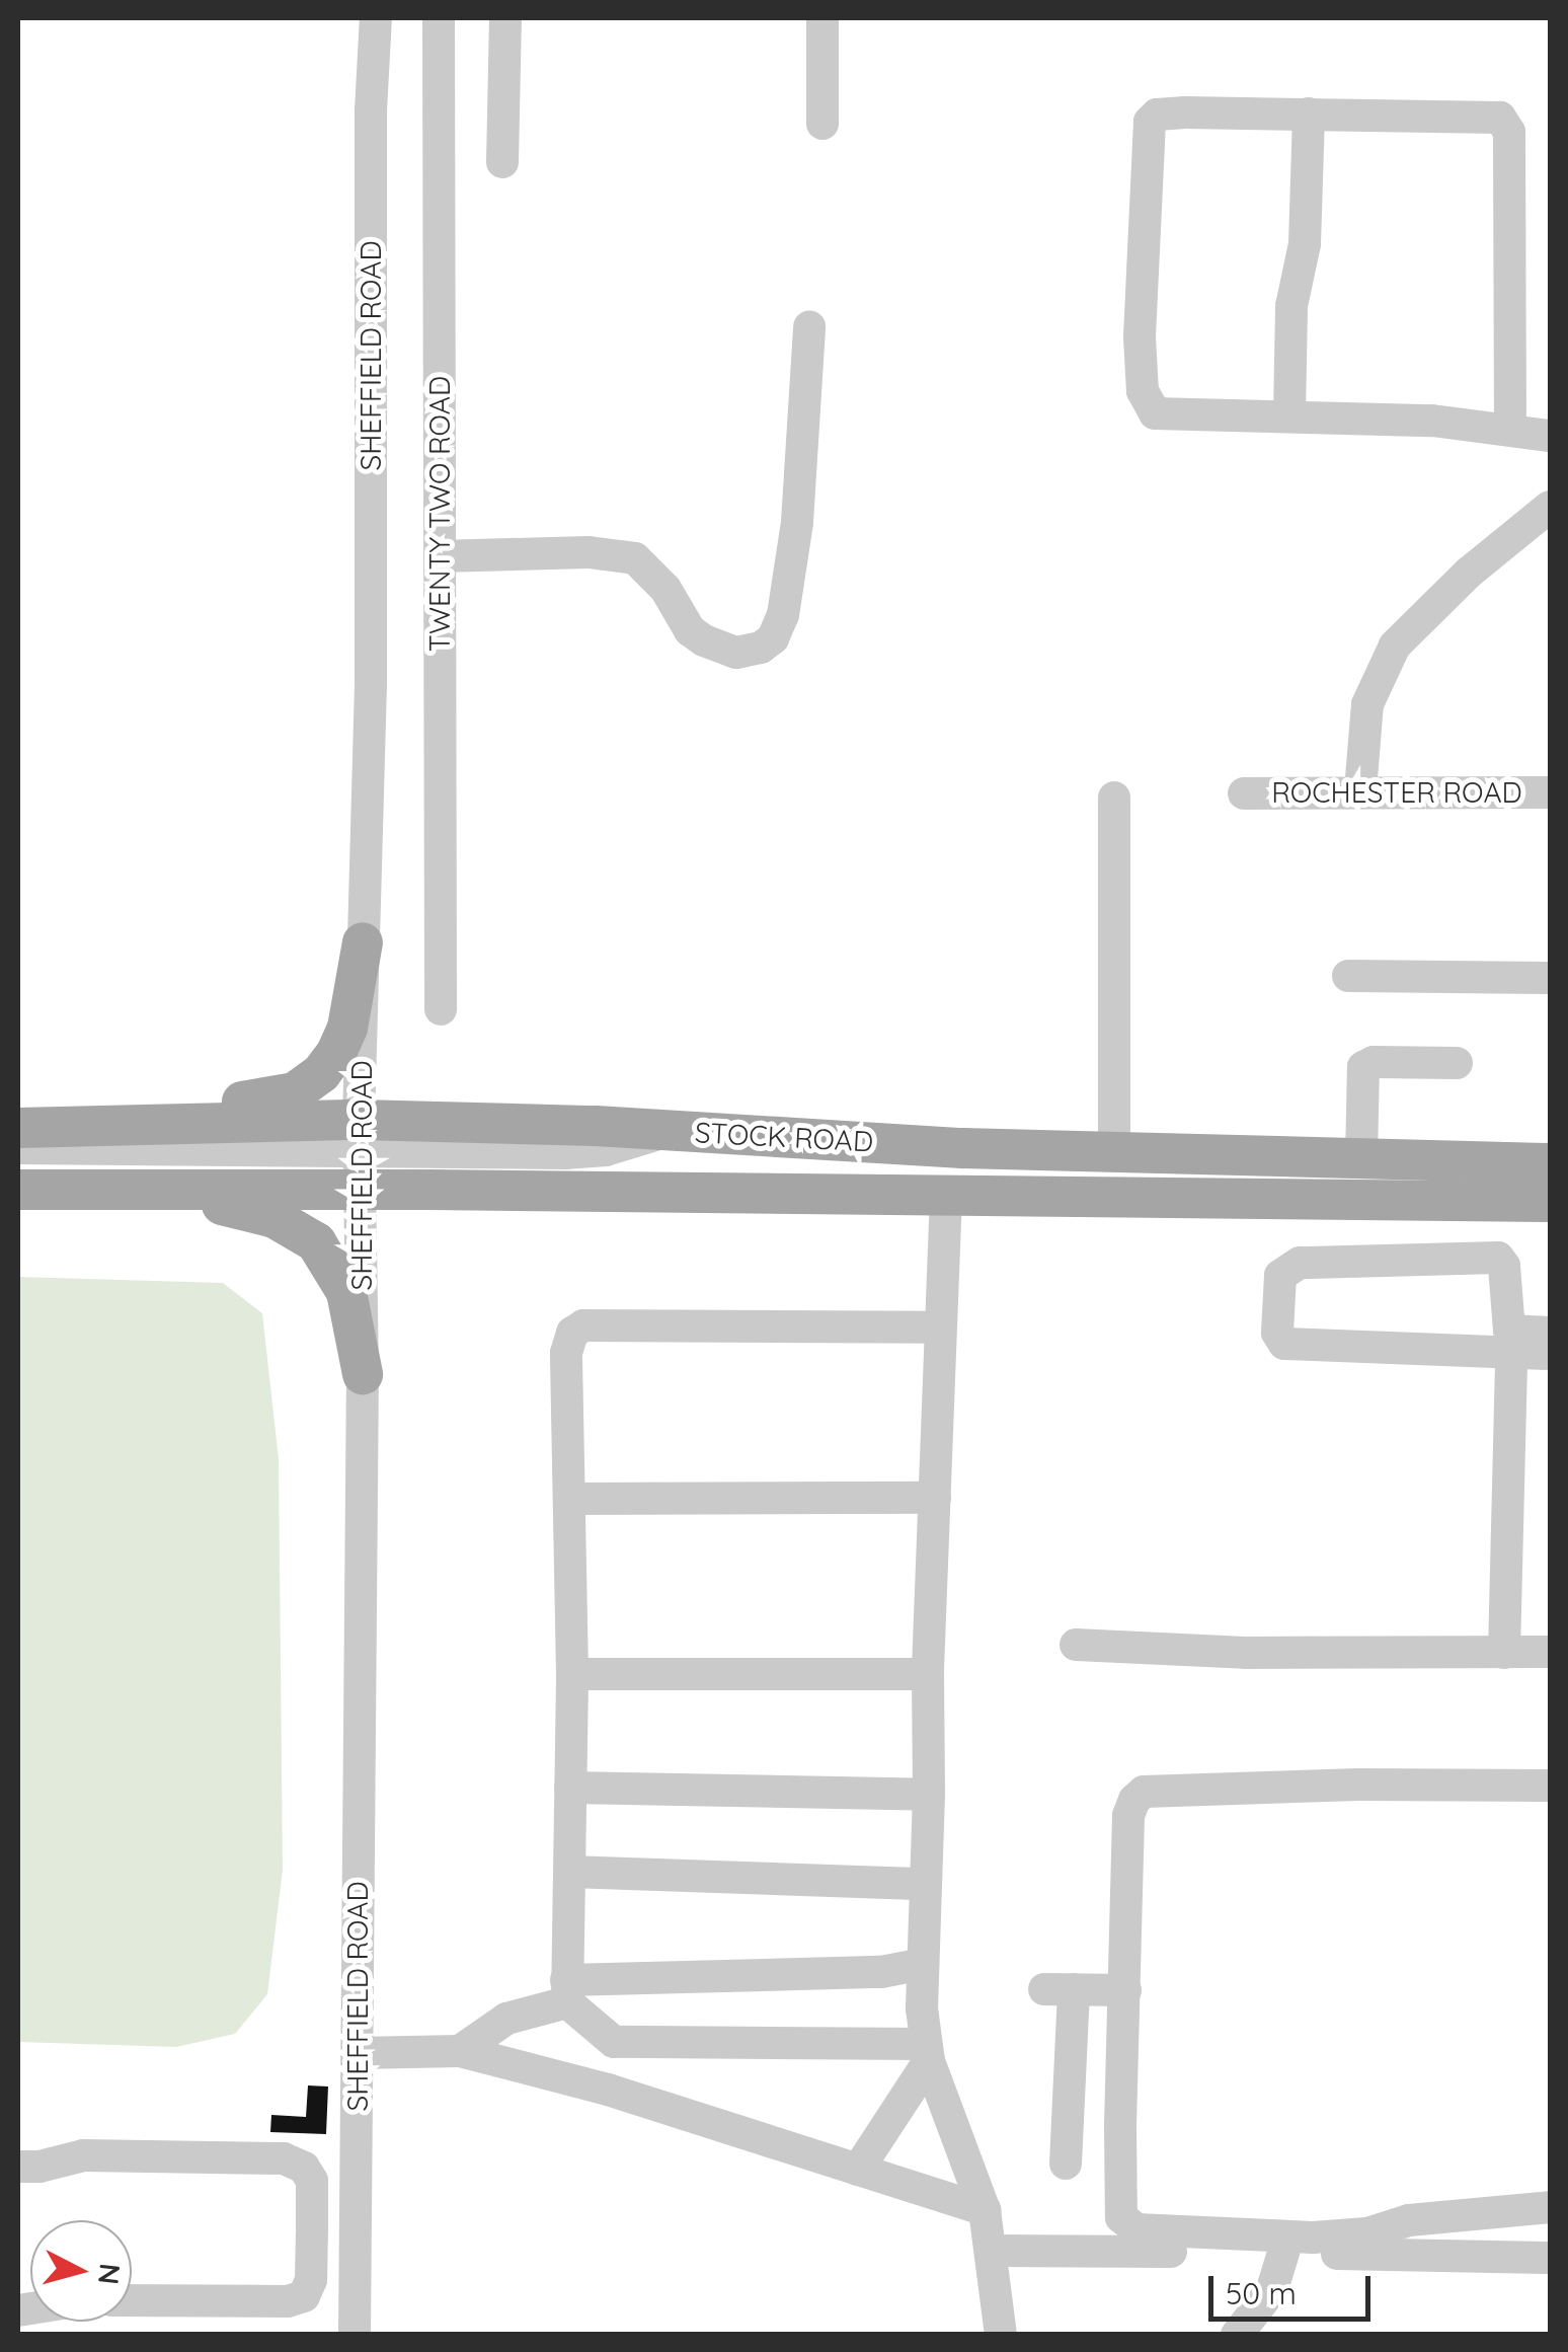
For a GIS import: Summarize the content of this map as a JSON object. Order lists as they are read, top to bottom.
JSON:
{
  "streets": {
    "main road": ["STOCK ROAD"],
    "street": ["SHEFFIELD ROAD", "TWENTY TWO ROAD", "ROCHESTER ROAD"]
  },
  "crossings": [
    ["SHEFFIELD ROAD", "STOCK ROAD"]
  ],
  "scale_bar": "50 m",
  "north": "right"
}
